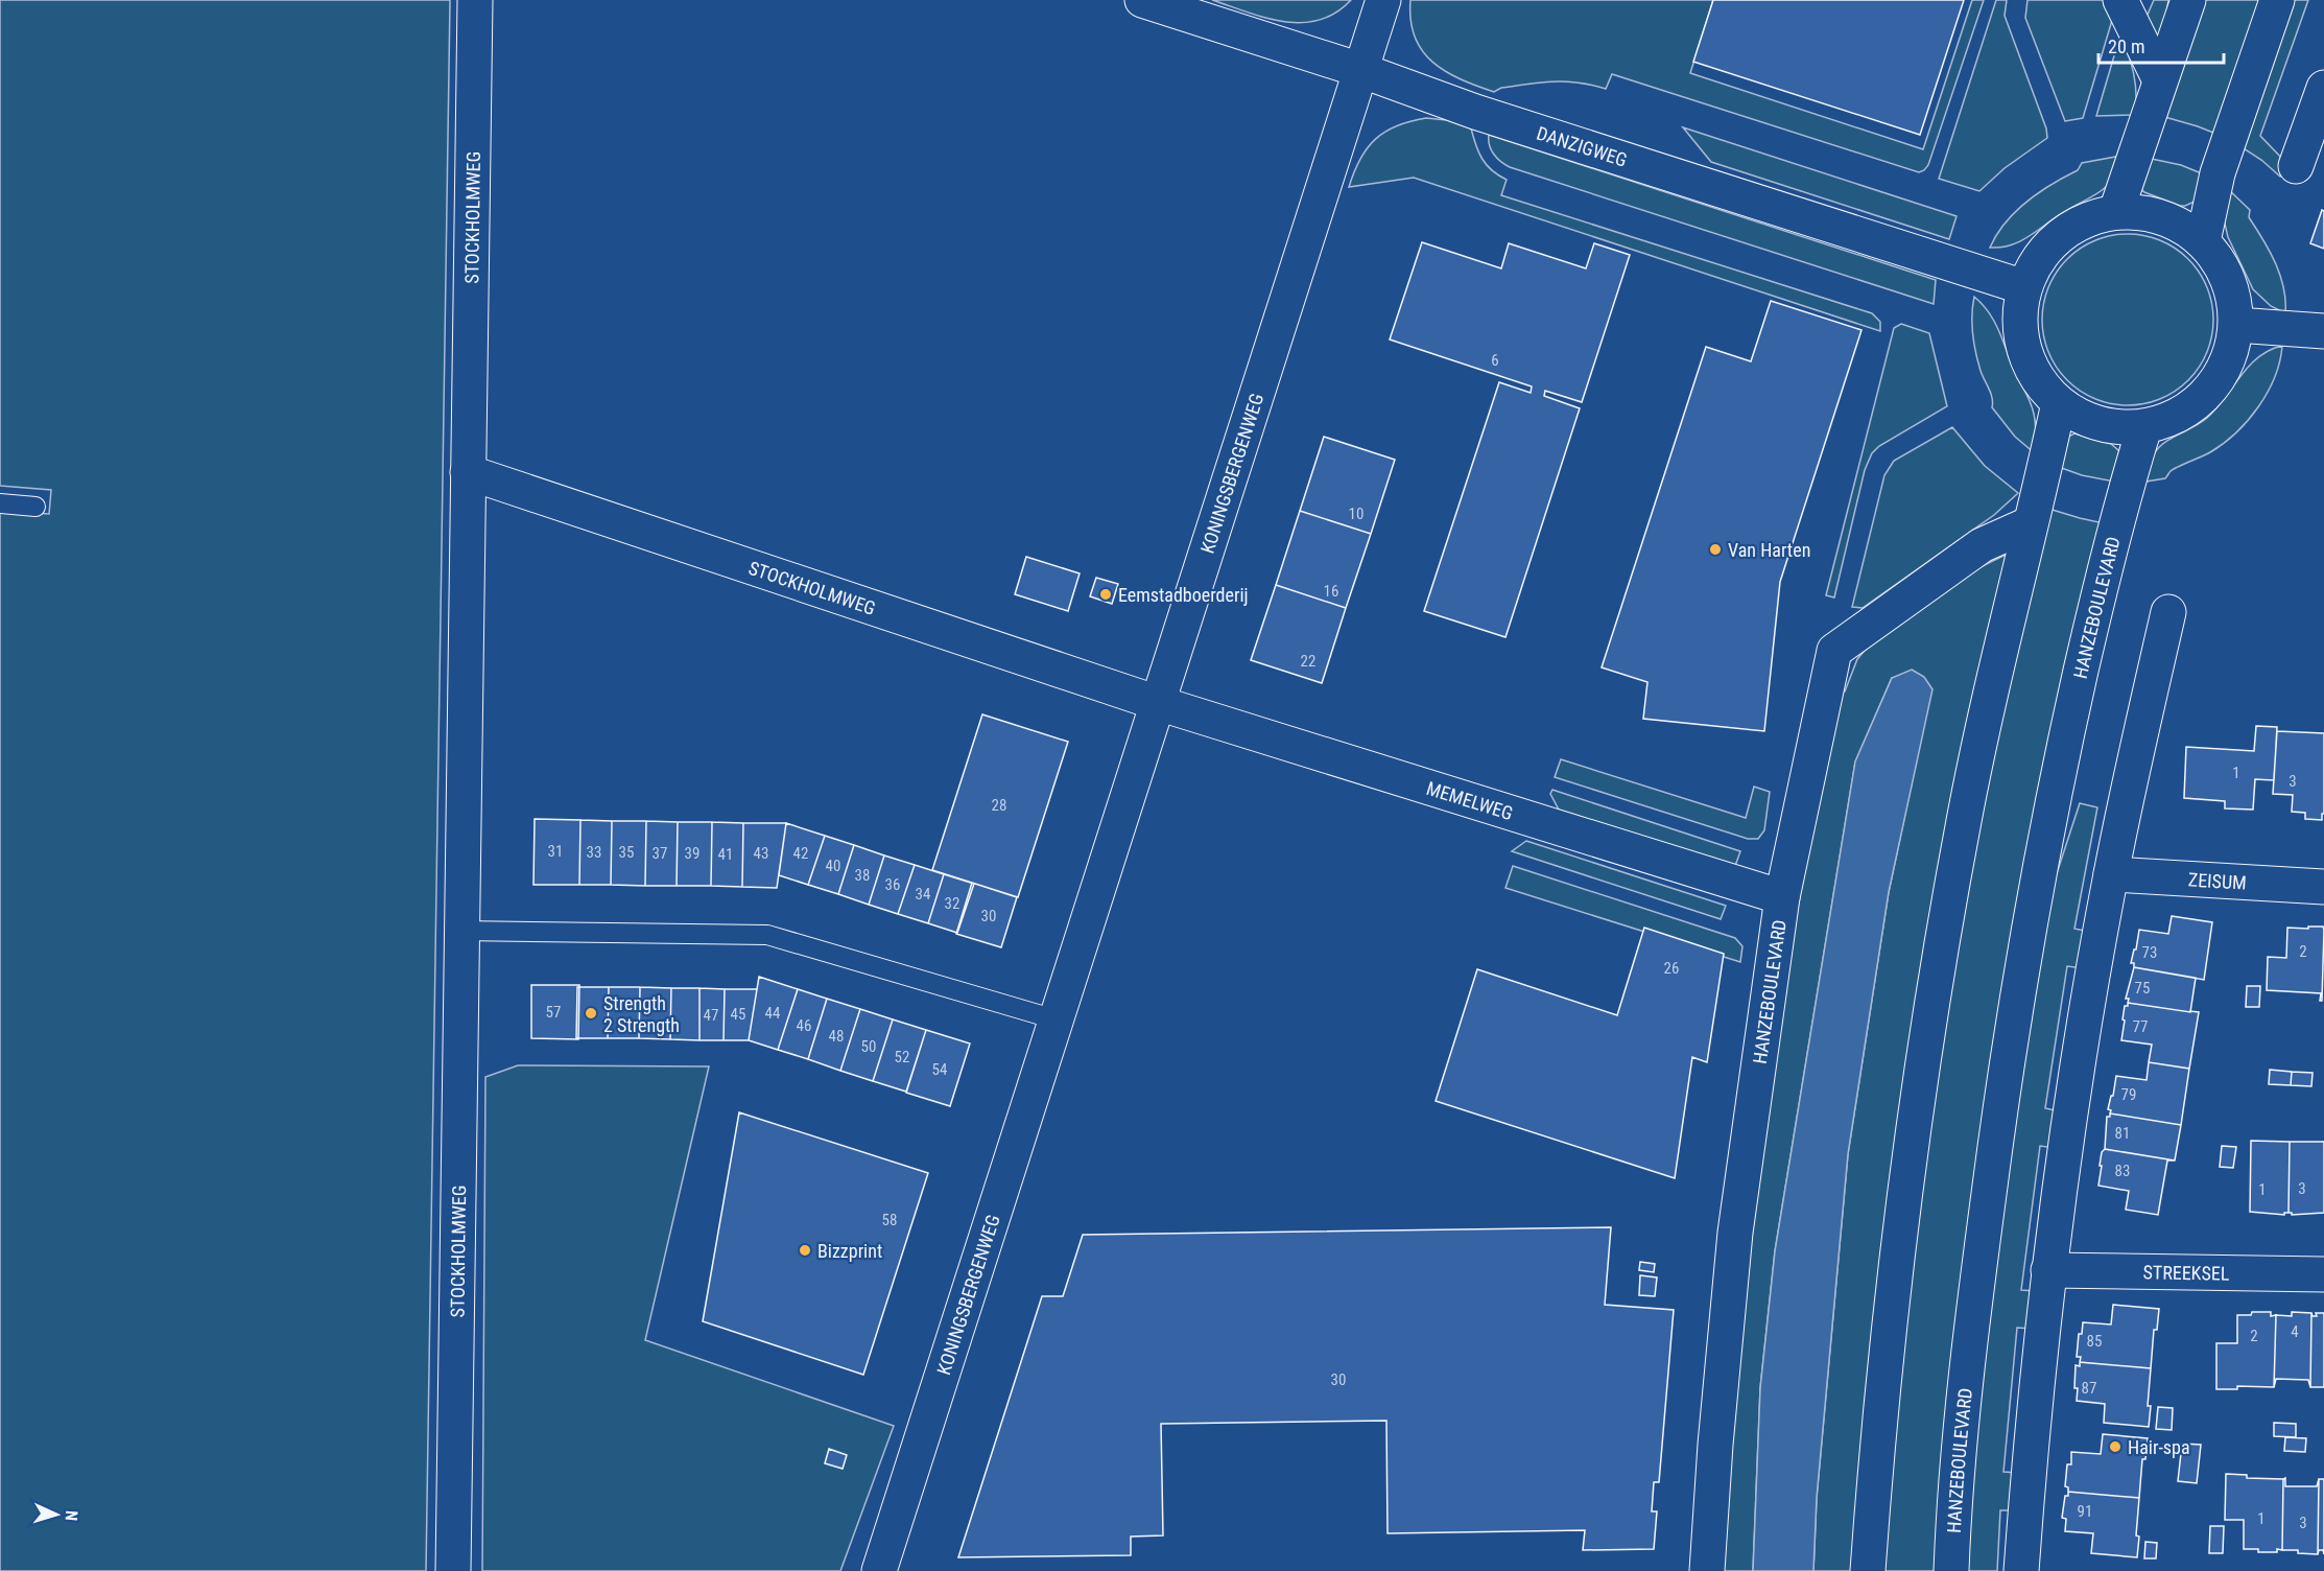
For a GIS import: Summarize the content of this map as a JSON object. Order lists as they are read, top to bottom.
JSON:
{
  "streets": {
    "street": [
      "DANZIGWEG",
      "STOCKHOLMWEG",
      "KONINGSBERGENWEG",
      "HANZEBOULEVARD",
      "MEMELWEG",
      "ZEISUM",
      "STREEKSEL"
    ]
  },
  "crossings": [
    ["DANZIGWEG", "KONINGSBERGENWEG"],
    ["DANZIGWEG", "HANZEBOULEVARD"],
    ["STOCKHOLMWEG", "KONINGSBERGENWEG"],
    ["STOCKHOLMWEG", "MEMELWEG"],
    ["KONINGSBERGENWEG", "MEMELWEG"],
    ["HANZEBOULEVARD", "MEMELWEG"]
  ],
  "places": [
    "Van Harten",
    "Eemstadboerderij",
    "Strength 2 Strength",
    "Bizzprint",
    "Hair-spa"
  ],
  "house_numbers": [
    "6",
    "10",
    "16",
    "22",
    "1",
    "3",
    "28",
    "31",
    "33",
    "35",
    "37",
    "39",
    "43",
    "42",
    "41",
    "40",
    "38",
    "36",
    "34",
    "32",
    "30",
    "2",
    "73",
    "26",
    "75",
    "57",
    "44",
    "45",
    "47",
    "46",
    "77",
    "48",
    "50",
    "52",
    "54",
    "79",
    "81",
    "83",
    "3",
    "1",
    "58",
    "4",
    "2",
    "85",
    "30",
    "87",
    "91",
    "1",
    "3"
  ],
  "scale_bar": "20 m",
  "north": "right"
}
